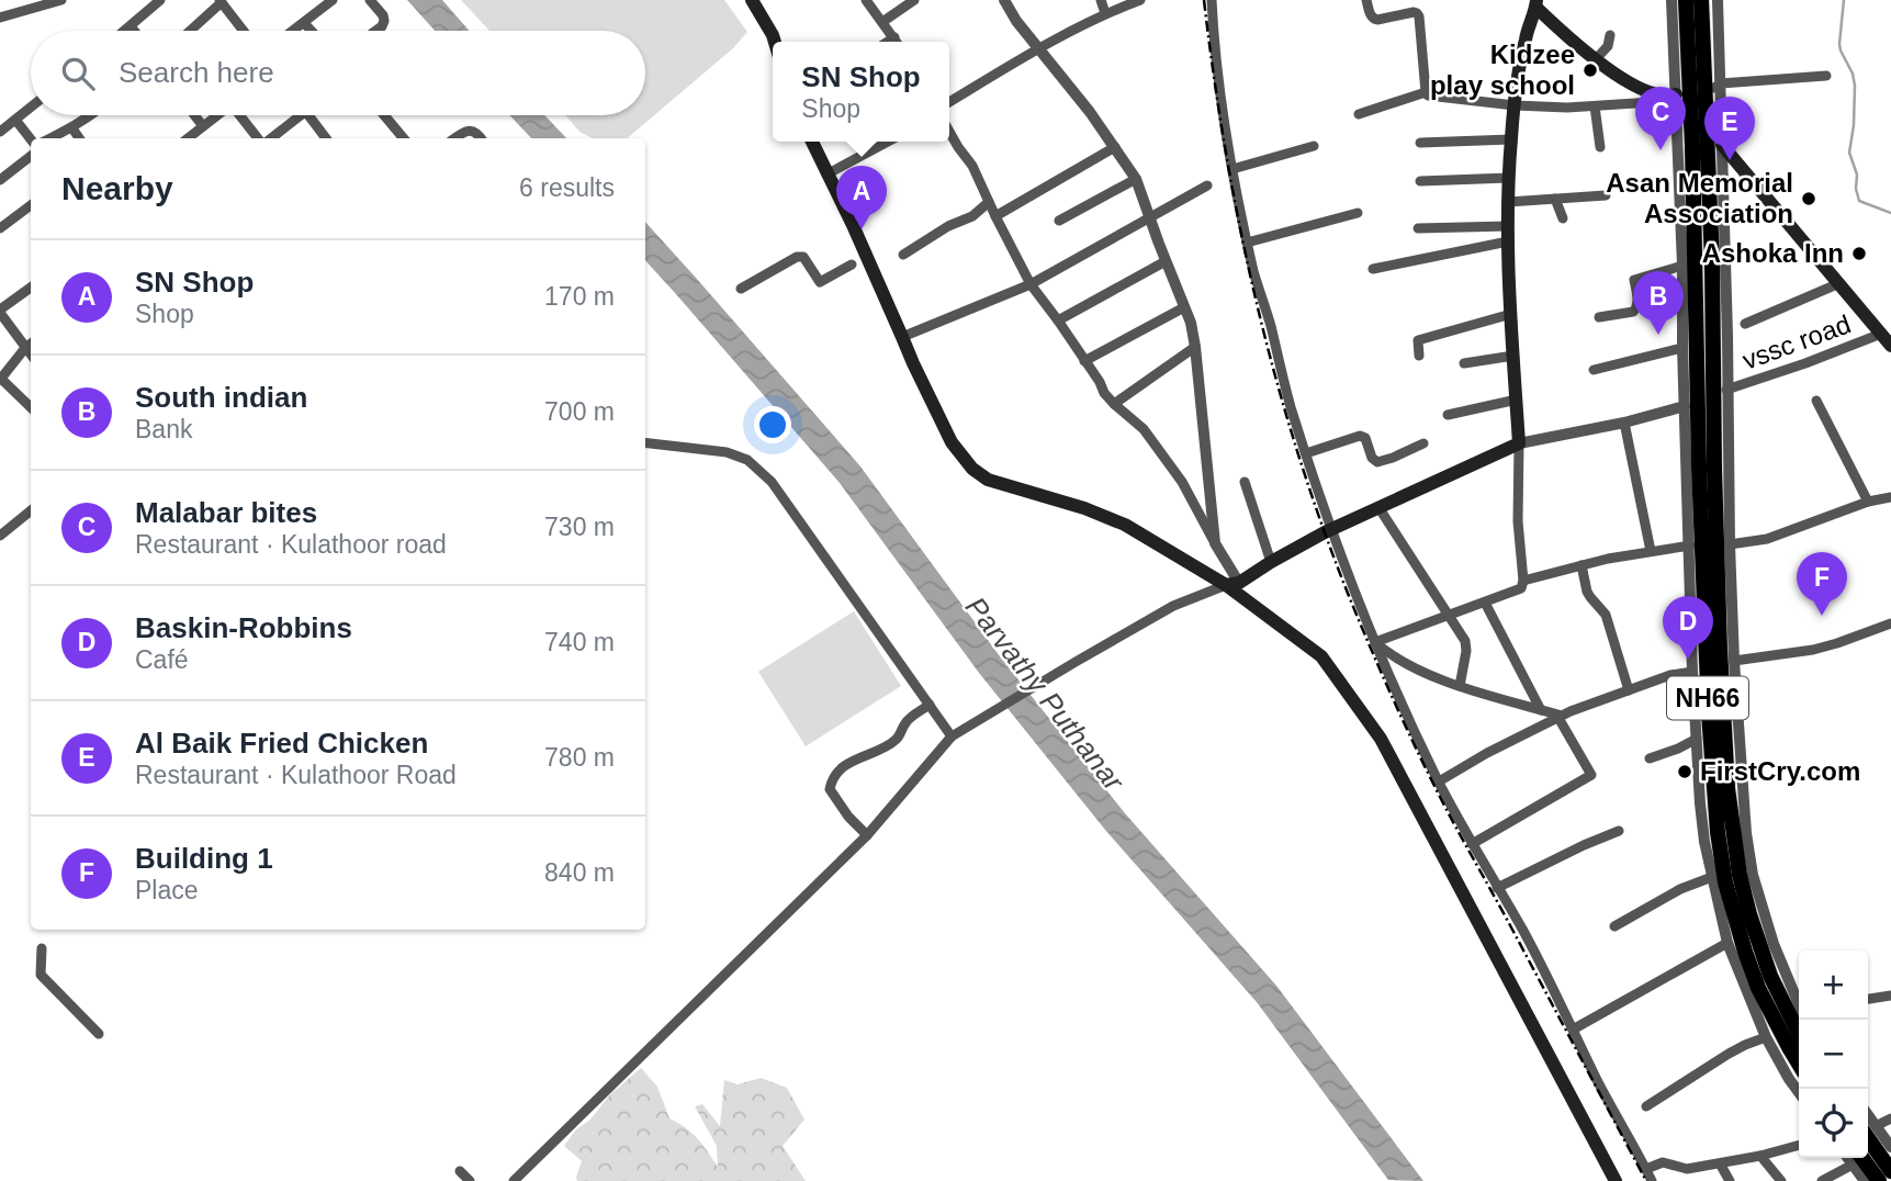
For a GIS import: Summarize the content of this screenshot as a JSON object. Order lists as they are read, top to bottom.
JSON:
{
  "streets": {
    "highway": ["NH66"],
    "street": ["vssc road"]
  },
  "water": ["Parvathy Puthanar"],
  "places": [
    "Kidzee play school",
    "Asan Memorial Association",
    "Ashoka Inn",
    "FirstCry.com"
  ],
  "page": {
    "search": "Search here",
    "popup": ["SN Shop", "Shop"],
    "pins": [
      "C",
      "E",
      "A",
      "B",
      "F",
      "D"
    ],
    "heading": ["Nearby", "6 results"],
    "list": [
      {
        "mark": "A",
        "name": "SN Shop",
        "note": "Shop",
        "value": "170 m"
      },
      {
        "mark": "B",
        "name": "South indian",
        "note": "Bank",
        "value": "700 m"
      },
      {
        "mark": "C",
        "name": "Malabar bites",
        "note": "Restaurant · Kulathoor road",
        "value": "730 m"
      },
      {
        "mark": "D",
        "name": "Baskin-Robbins",
        "note": "Café",
        "value": "740 m"
      },
      {
        "mark": "E",
        "name": "Al Baik Fried Chicken",
        "note": "Restaurant · Kulathoor Road",
        "value": "780 m"
      },
      {
        "mark": "F",
        "name": "Building 1",
        "note": "Place",
        "value": "840 m"
      }
    ],
    "map_buttons": ["+", "−"]
  }
}
